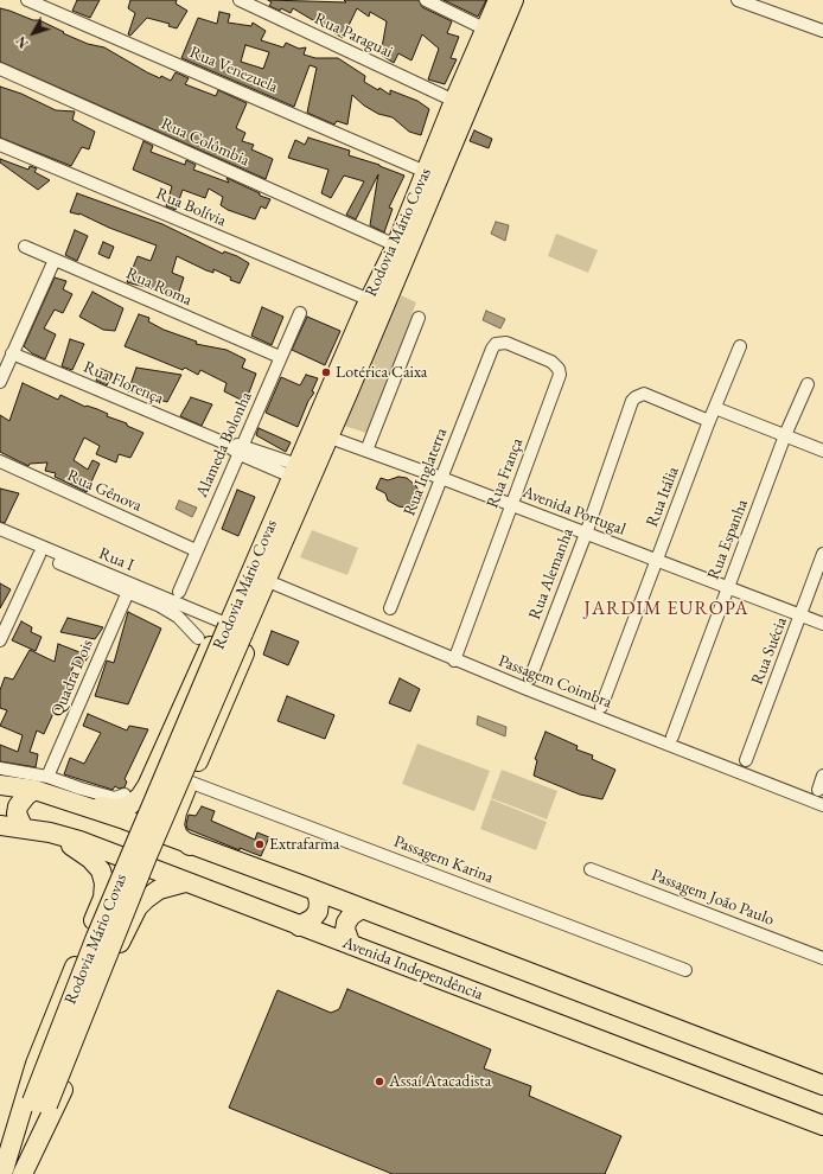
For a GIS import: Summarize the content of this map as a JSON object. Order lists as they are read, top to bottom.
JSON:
{
  "streets": {
    "main road": ["Rodovia Mário Covas", "Avenida Independência"],
    "street": [
      "Rua Paraguai",
      "Rua Venezuela",
      "Rua Colômbia",
      "Rua Bolívia",
      "Rua Roma",
      "Rua Florença",
      "Alameda Bolonha",
      "Rua Inglaterra",
      "Rua França",
      "Rua Gênova",
      "Rua Itália",
      "Avenida Portugal",
      "Rua Espanha",
      "Rua I",
      "Rua Alemanha",
      "Rua Suécia",
      "Quadra Dois",
      "Passagem Coimbra",
      "Passagem Karina",
      "Passagem João Paulo"
    ]
  },
  "crossings": [
    ["Rua Paraguai", "Rodovia Mário Covas"],
    ["Rua Venezuela", "Rodovia Mário Covas"],
    ["Rua Colômbia", "Rodovia Mário Covas"],
    ["Rua Bolívia", "Rodovia Mário Covas"],
    ["Rodovia Mário Covas", "Rua Florença"],
    ["Rodovia Mário Covas", "Avenida Portugal"],
    ["Rodovia Mário Covas", "Rua I"],
    ["Rodovia Mário Covas", "Passagem Coimbra"],
    ["Rua Roma", "Alameda Bolonha"],
    ["Rua Florença", "Alameda Bolonha"],
    ["Alameda Bolonha", "Rua Gênova"],
    ["Rua Inglaterra", "Rua França"],
    ["Rua Inglaterra", "Avenida Portugal"],
    ["Rua França", "Avenida Portugal"],
    ["Rua França", "Passagem Coimbra"],
    ["Rua Itália", "Avenida Portugal"],
    ["Rua Itália", "Rua Alemanha"],
    ["Avenida Portugal", "Rua Espanha"],
    ["Avenida Portugal", "Rua Alemanha"],
    ["Avenida Portugal", "Rua Suécia"]
  ],
  "districts": ["JARDIM EUROPA"],
  "places": ["Lotérica Caixa", "Extrafarma", "Assaí Atacadista"],
  "north": "bottom left"
}
